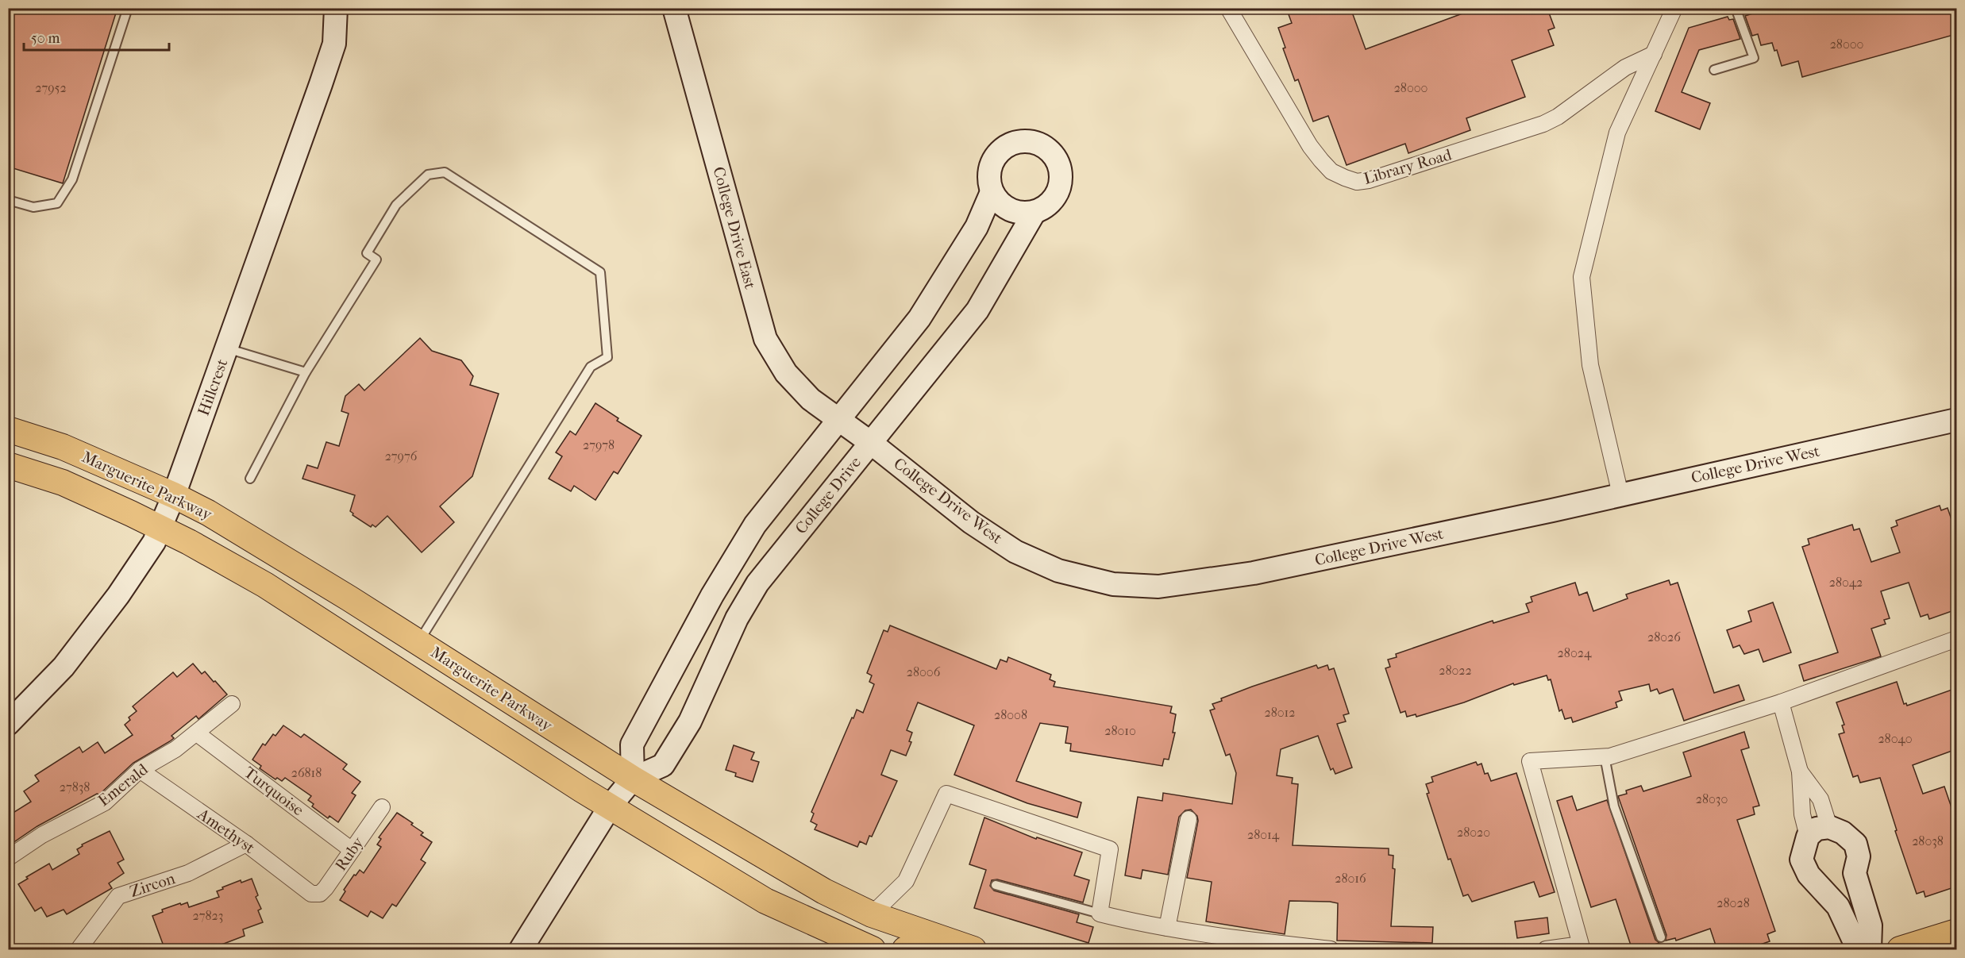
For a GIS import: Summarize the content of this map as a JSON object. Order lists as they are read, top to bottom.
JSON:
{
  "streets": {
    "main road": ["Marguerite Parkway"],
    "street": [
      "Library Road",
      "College Drive East",
      "Hillcrest",
      "College Drive West",
      "College Drive",
      "Emerald",
      "Turquoise",
      "Amethyst",
      "Ruby",
      "Zircon"
    ]
  },
  "crossings": [
    ["College Drive East", "College Drive West"],
    ["Hillcrest", "Marguerite Parkway"],
    ["College Drive West", "College Drive"],
    ["Marguerite Parkway", "College Drive"],
    ["Emerald", "Turquoise"],
    ["Emerald", "Amethyst"],
    ["Turquoise", "Ruby"],
    ["Amethyst", "Ruby"],
    ["Amethyst", "Zircon"]
  ],
  "house_numbers": [
    "28000",
    "27952",
    "28000",
    "27978",
    "27976",
    "28042",
    "28026",
    "28024",
    "28022",
    "28006",
    "28012",
    "28008",
    "28010",
    "28040",
    "26818",
    "27838",
    "28030",
    "28020",
    "28014",
    "28038",
    "28016",
    "28028",
    "27823"
  ],
  "scale_bar": "50 m"
}
